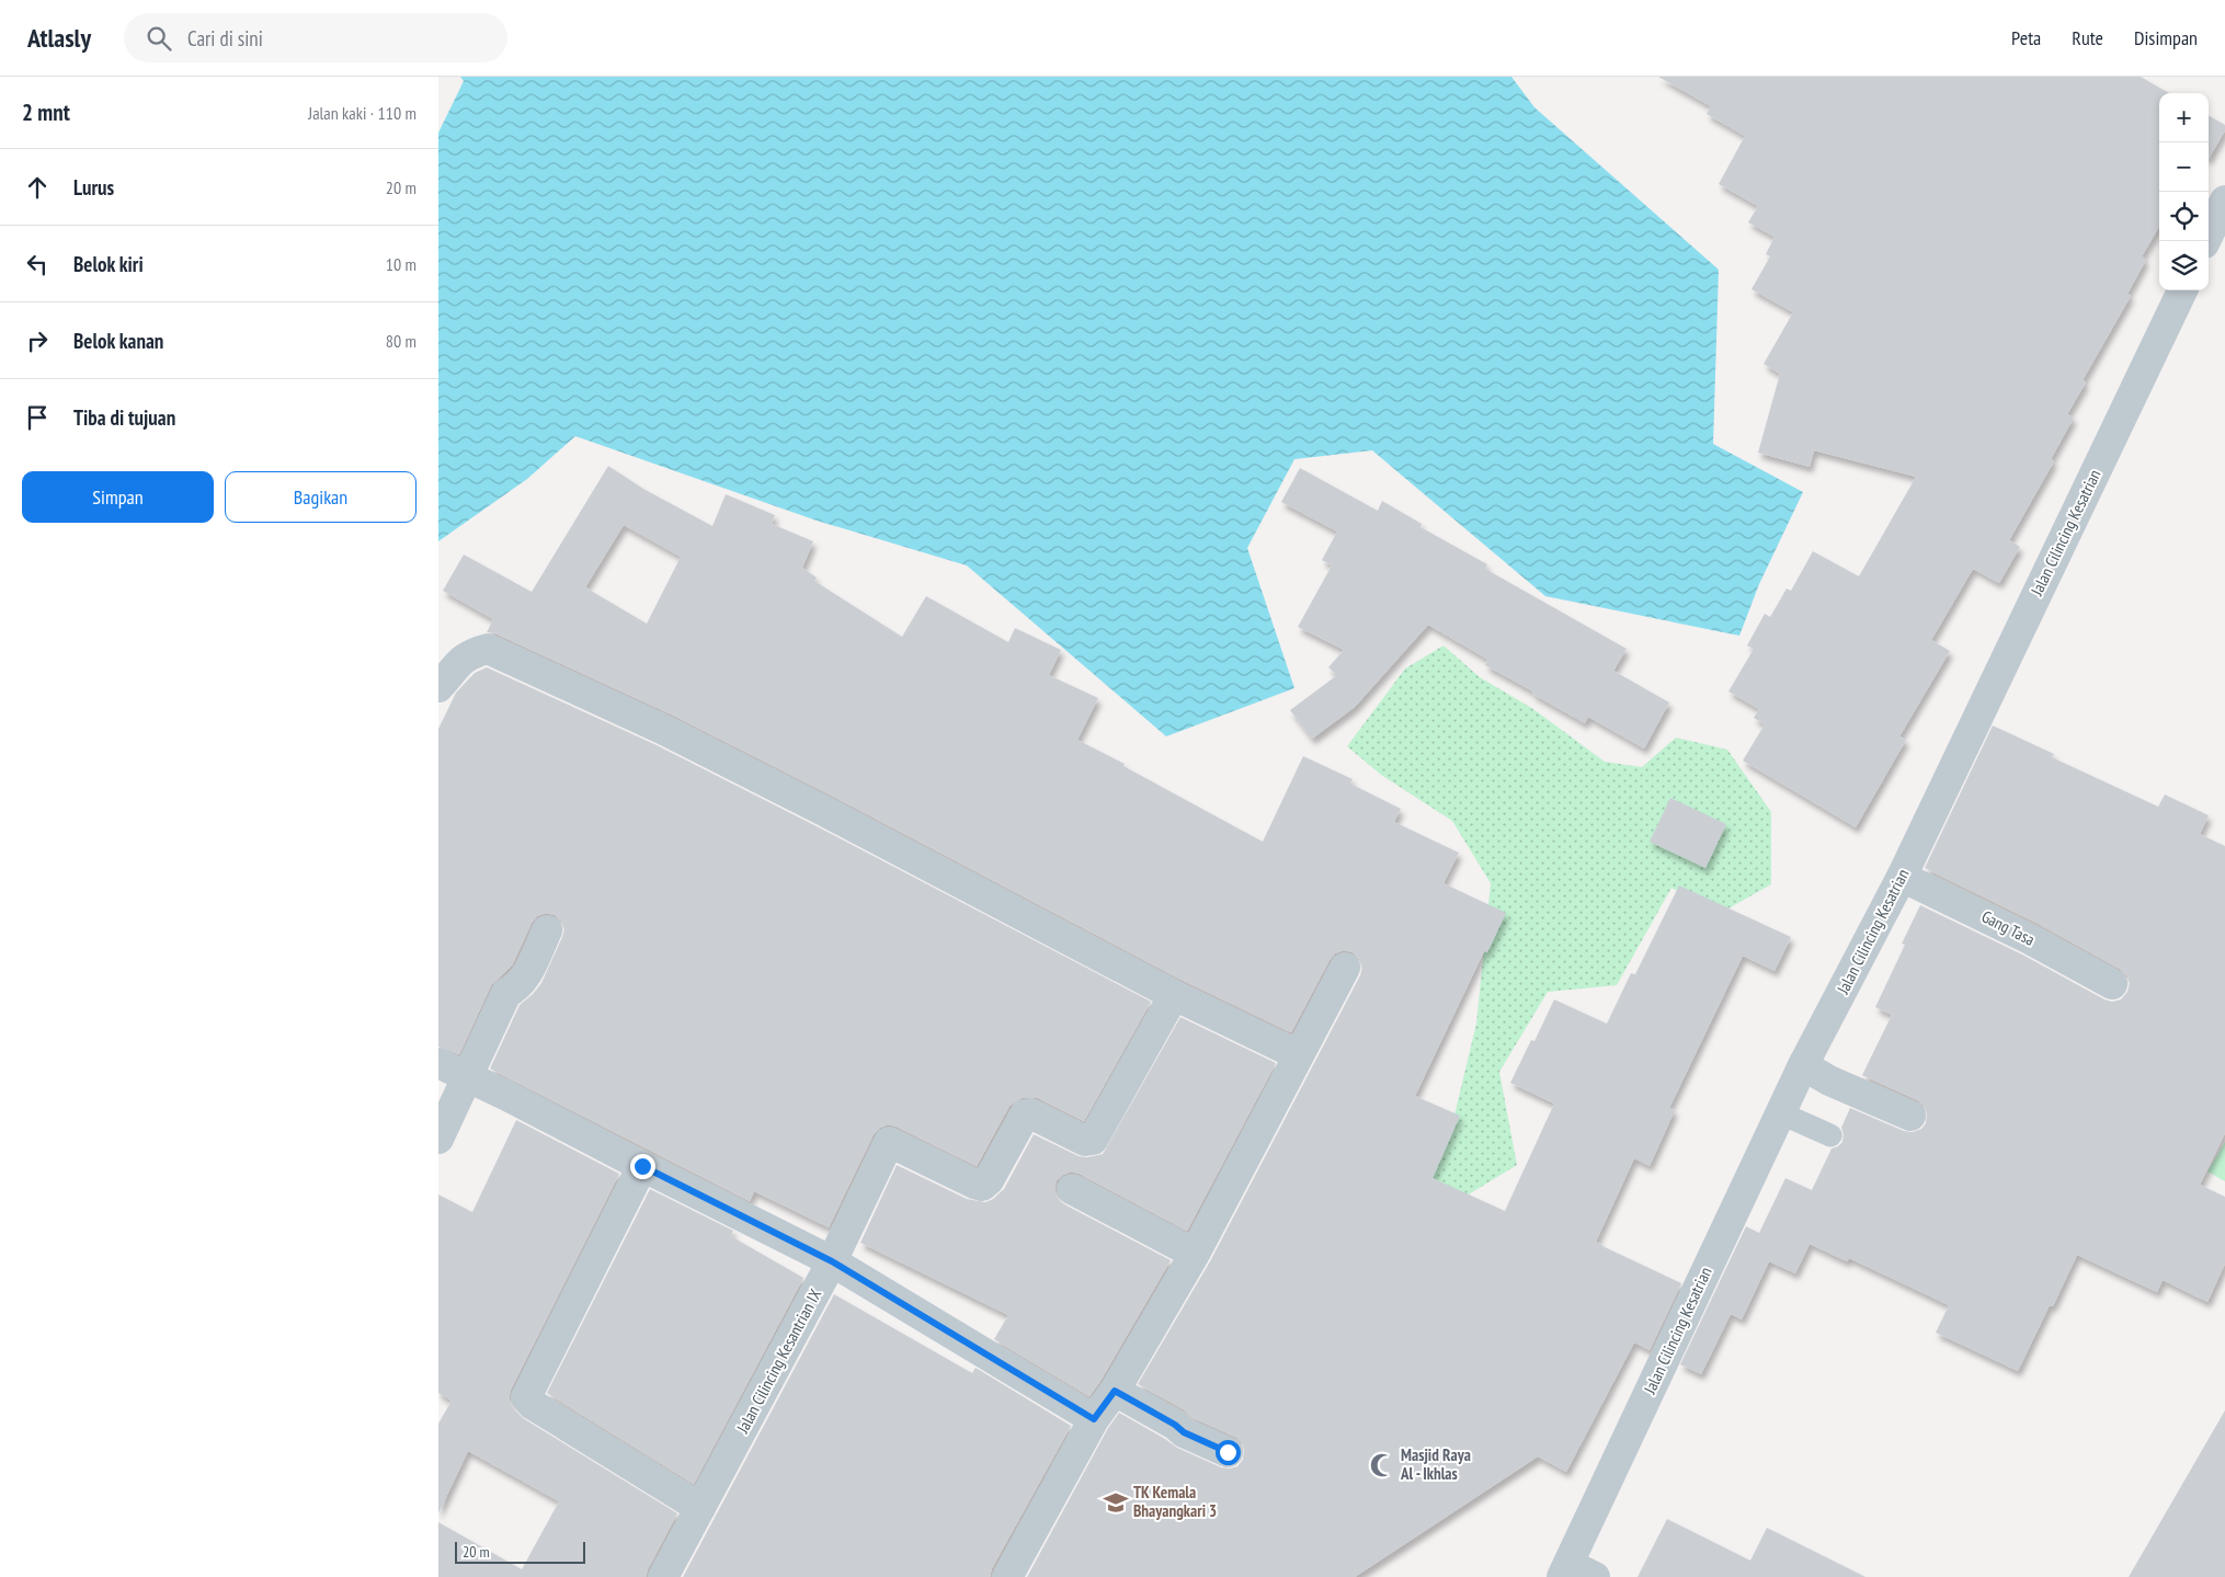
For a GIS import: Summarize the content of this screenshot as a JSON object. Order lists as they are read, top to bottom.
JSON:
{
  "streets": {
    "street": ["Jalan Cilincing Kesatrian", "Gang Tasa", "Jalan Cilincing Kesantrian IX"]
  },
  "crossings": [
    ["Jalan Cilincing Kesatrian", "Gang Tasa"]
  ],
  "places": {
    "mosque": ["Masjid Raya Al - Ikhlas"],
    "school or university": ["TK Kemala Bhayangkari 3"]
  },
  "scale_bar": "20 m",
  "page": {
    "header": "Atlasly",
    "search": "Cari di sini",
    "nav": ["Peta", "Rute", "Disimpan"],
    "heading": ["2 mnt", "Jalan kaki · 110 m"],
    "map_buttons": ["+", "−"],
    "list": [
      ["Lurus", "20 m"],
      ["Belok kiri", "10 m"],
      ["Belok kanan", "80 m"],
      "Tiba di tujuan"
    ],
    "buttons": ["Simpan", "Bagikan"],
    "scale": "20 m"
  }
}
